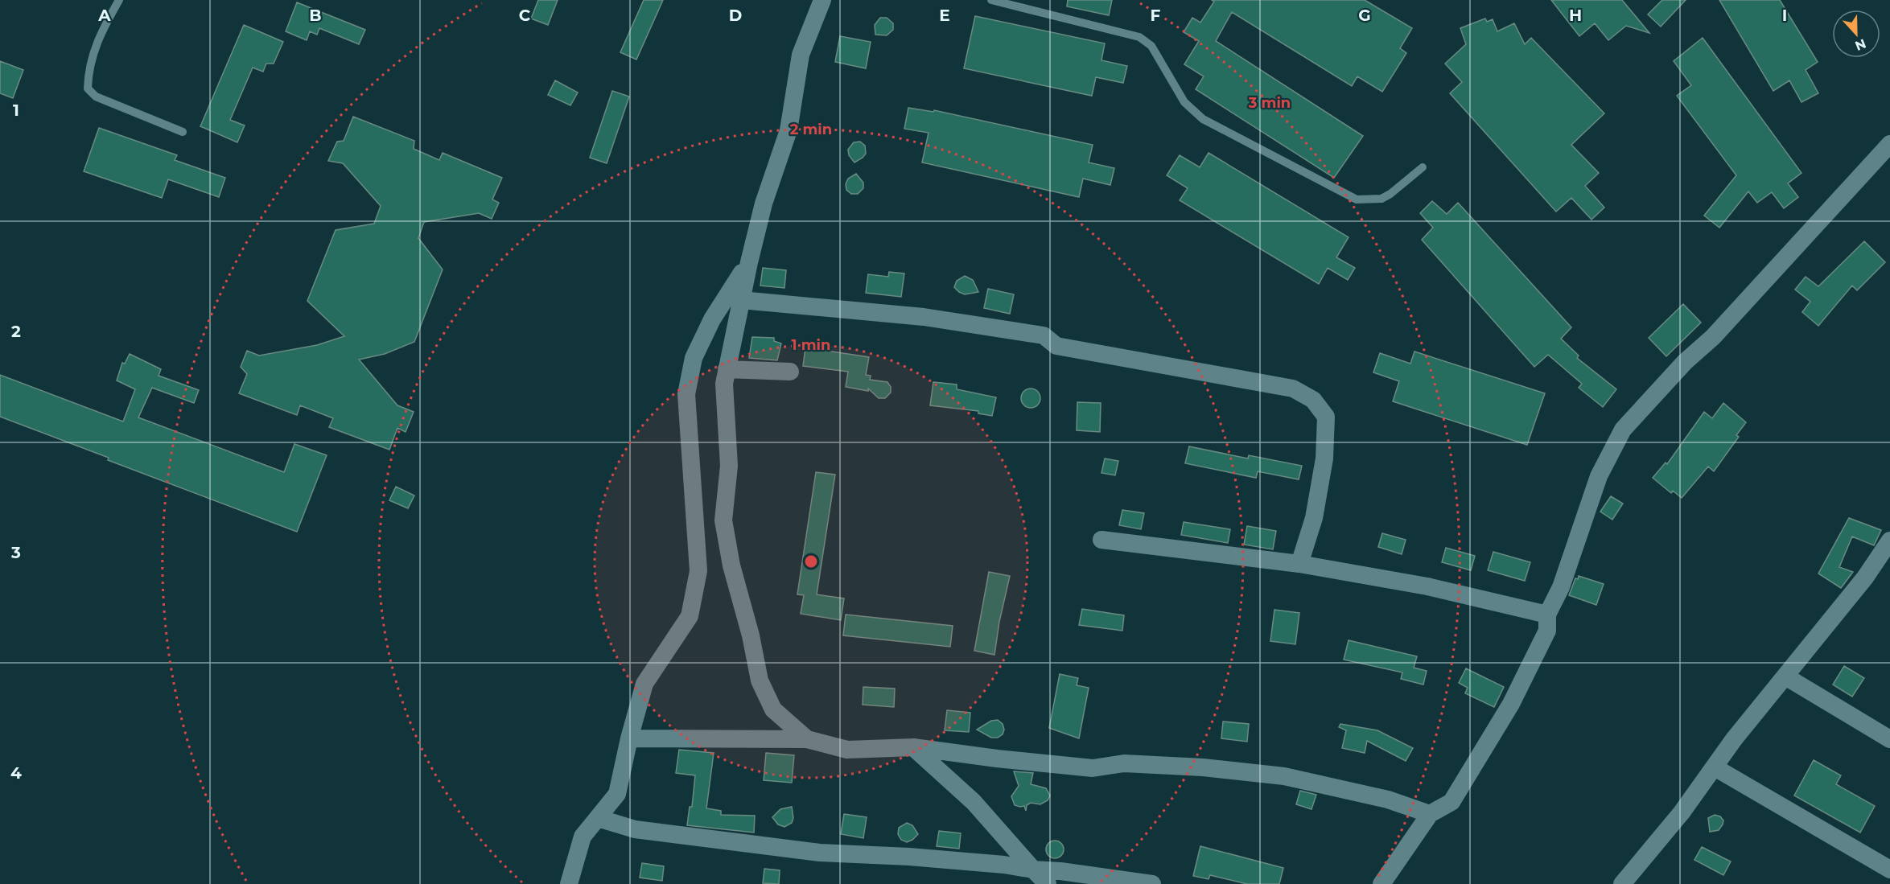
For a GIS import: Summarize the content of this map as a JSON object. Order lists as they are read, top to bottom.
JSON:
{
  "north": "bottom",
  "grid": {
    "columns": [
      "A",
      "B",
      "C",
      "D",
      "E",
      "F",
      "G",
      "H",
      "I"
    ],
    "rows": [
      "1",
      "2",
      "3",
      "4"
    ]
  },
  "rings": ["3 min", "2 min", "1 min"]
}
